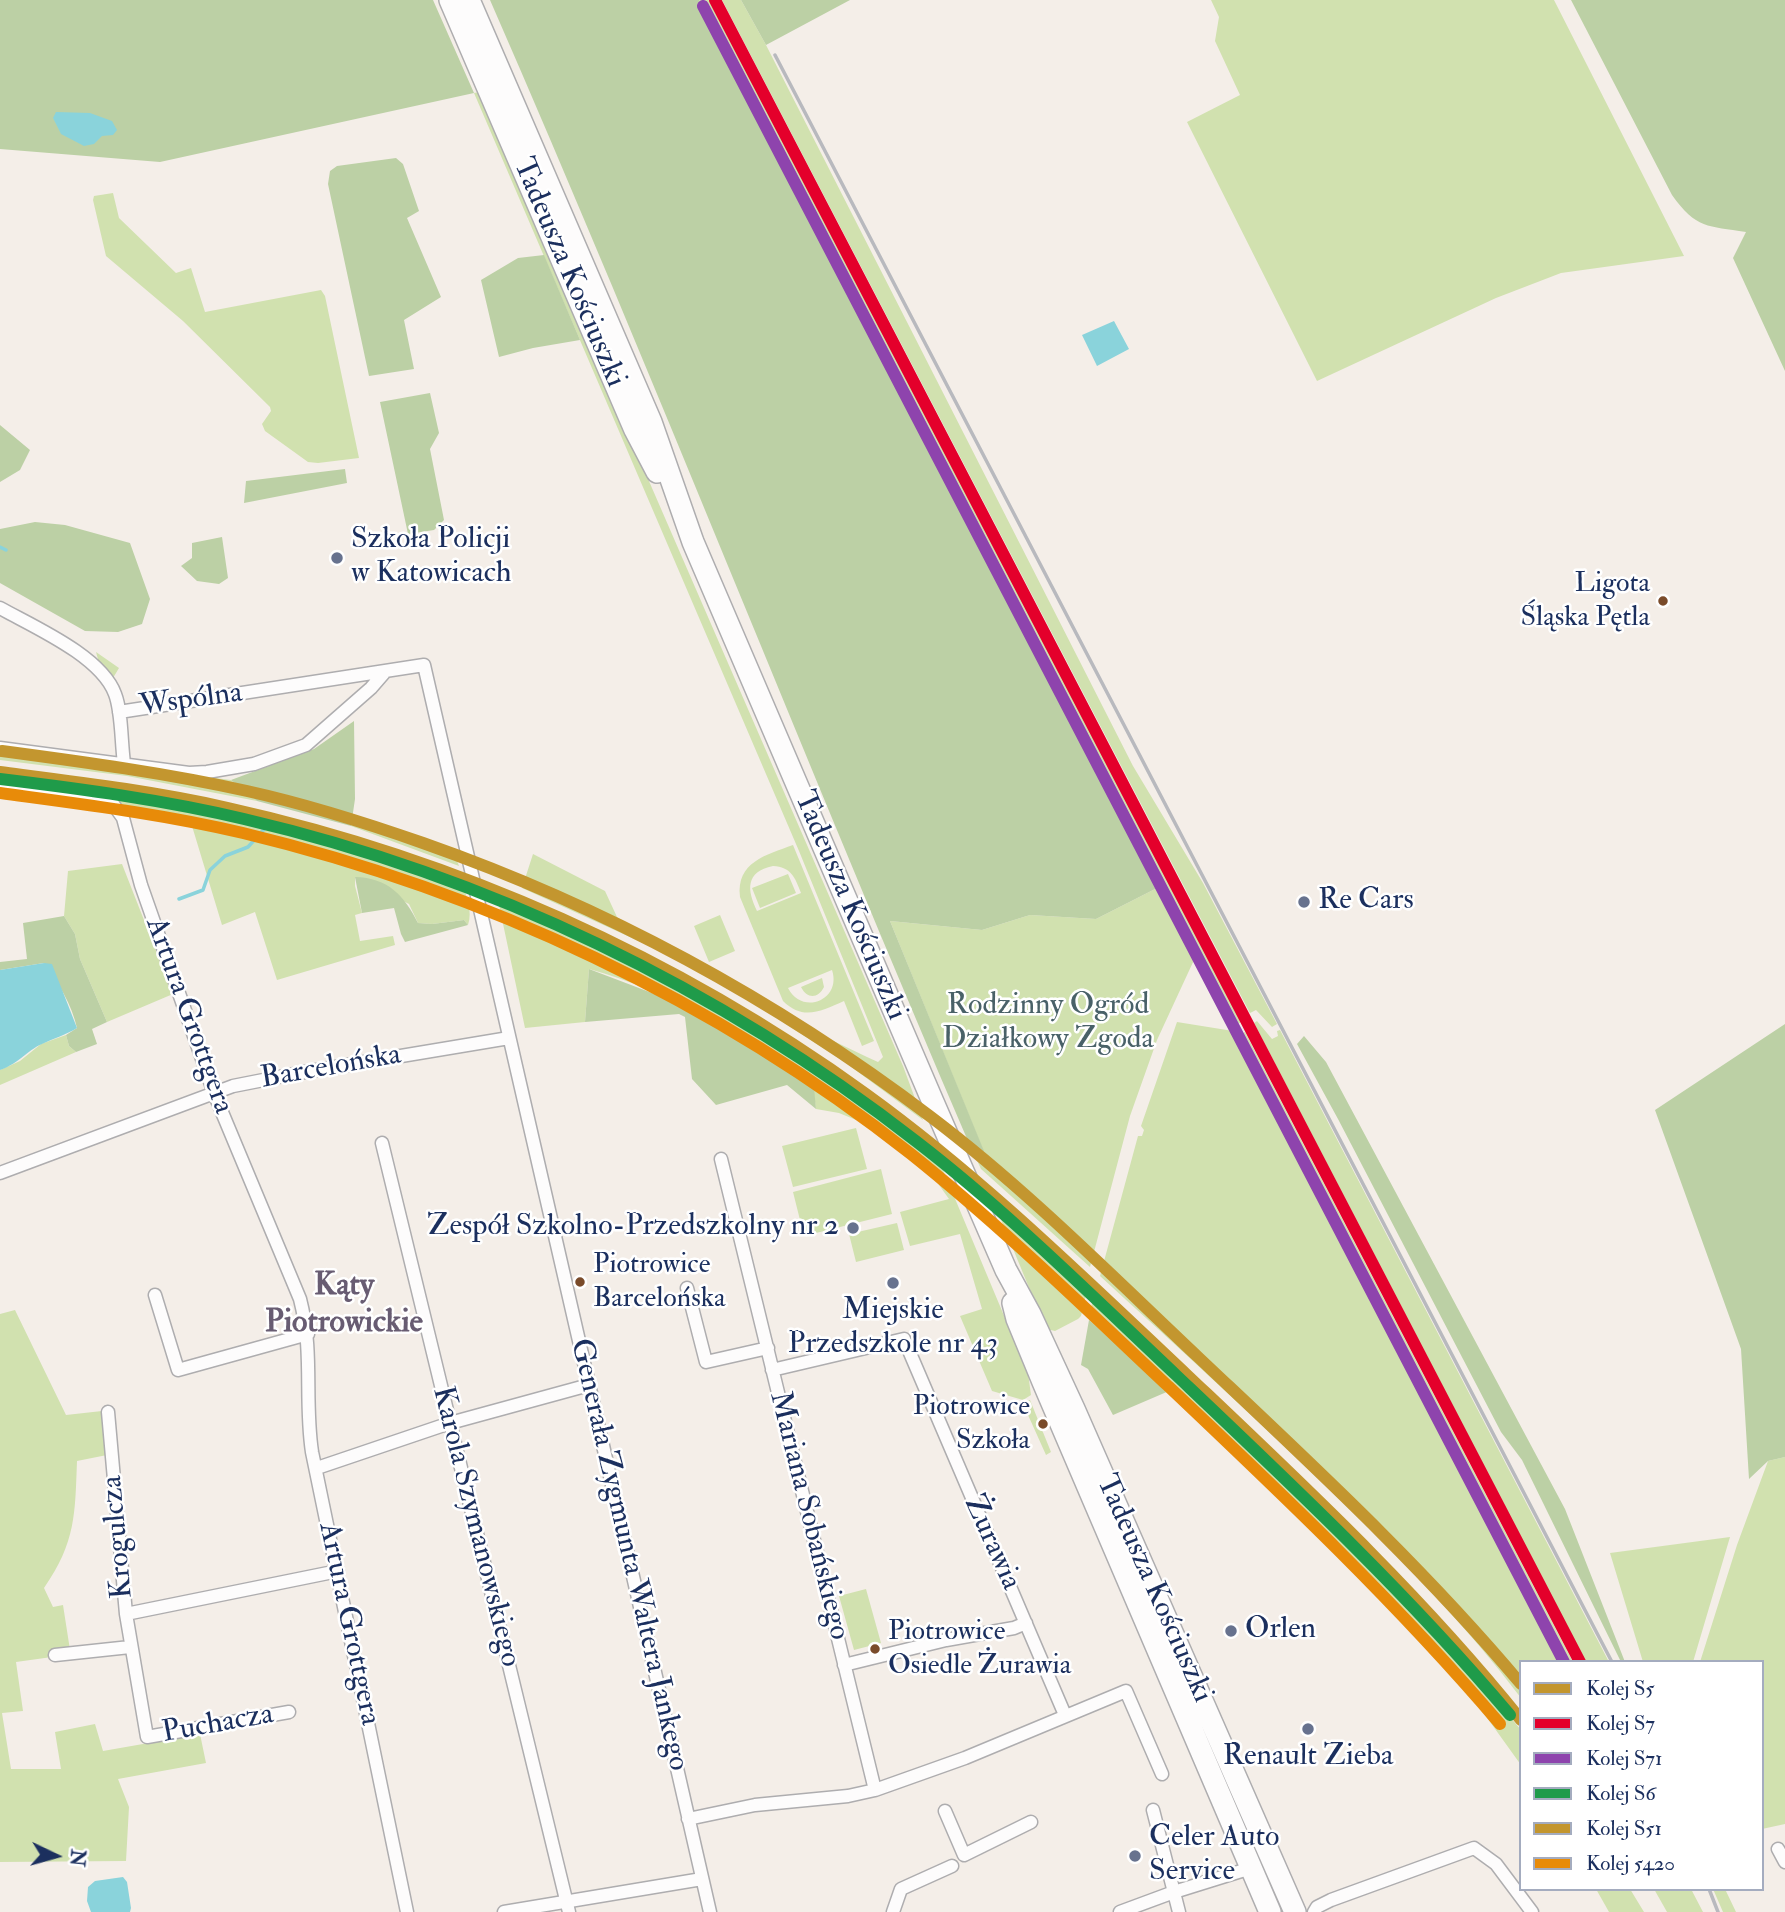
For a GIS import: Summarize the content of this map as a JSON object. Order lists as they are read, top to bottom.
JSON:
{
  "streets": {
    "main road": ["Tadeusza Kościuszki"],
    "street": [
      "Wspólna",
      "Artura Grottgera",
      "Barcelońska",
      "Mariana Sobańskiego",
      "Karola Szymanowskiego",
      "Krogulcza",
      "Żurawia",
      "Generała Zygmunta Waltera Jankego",
      "Puchacza"
    ]
  },
  "crossings": [
    ["Wspólna", "Generała Zygmunta Waltera Jankego"],
    ["Artura Grottgera", "Barcelońska"],
    ["Artura Grottgera", "Krogulcza"],
    ["Barcelońska", "Generała Zygmunta Waltera Jankego"],
    ["Mariana Sobańskiego", "Żurawia"],
    ["Krogulcza", "Puchacza"]
  ],
  "districts": ["Kąty Piotrowickie"],
  "parks": ["Rodzinny Ogród Działkowy Zgoda"],
  "places": [
    "Szkoła Policji w Katowicach",
    "Ligota Śląska Pętla",
    "Re Cars",
    "Zespół Szkolno-Przedszkolny nr 2",
    "Piotrowice Barcelońska",
    "Miejskie Przedszkole nr 43",
    "Piotrowice Szkoła",
    "Orlen",
    "Piotrowice Osiedle Żurawia",
    "Renault Zieba",
    "Celer Auto Service"
  ],
  "lines": [
    "rail line S7",
    "rail line S71",
    "rail line S51",
    "rail line S5",
    "rail line S6",
    "rail line 5420"
  ],
  "legend": [
    "Kolej S5",
    "Kolej S7",
    "Kolej S71",
    "Kolej S6",
    "Kolej S51",
    "Kolej 5420"
  ],
  "north": "right"
}
